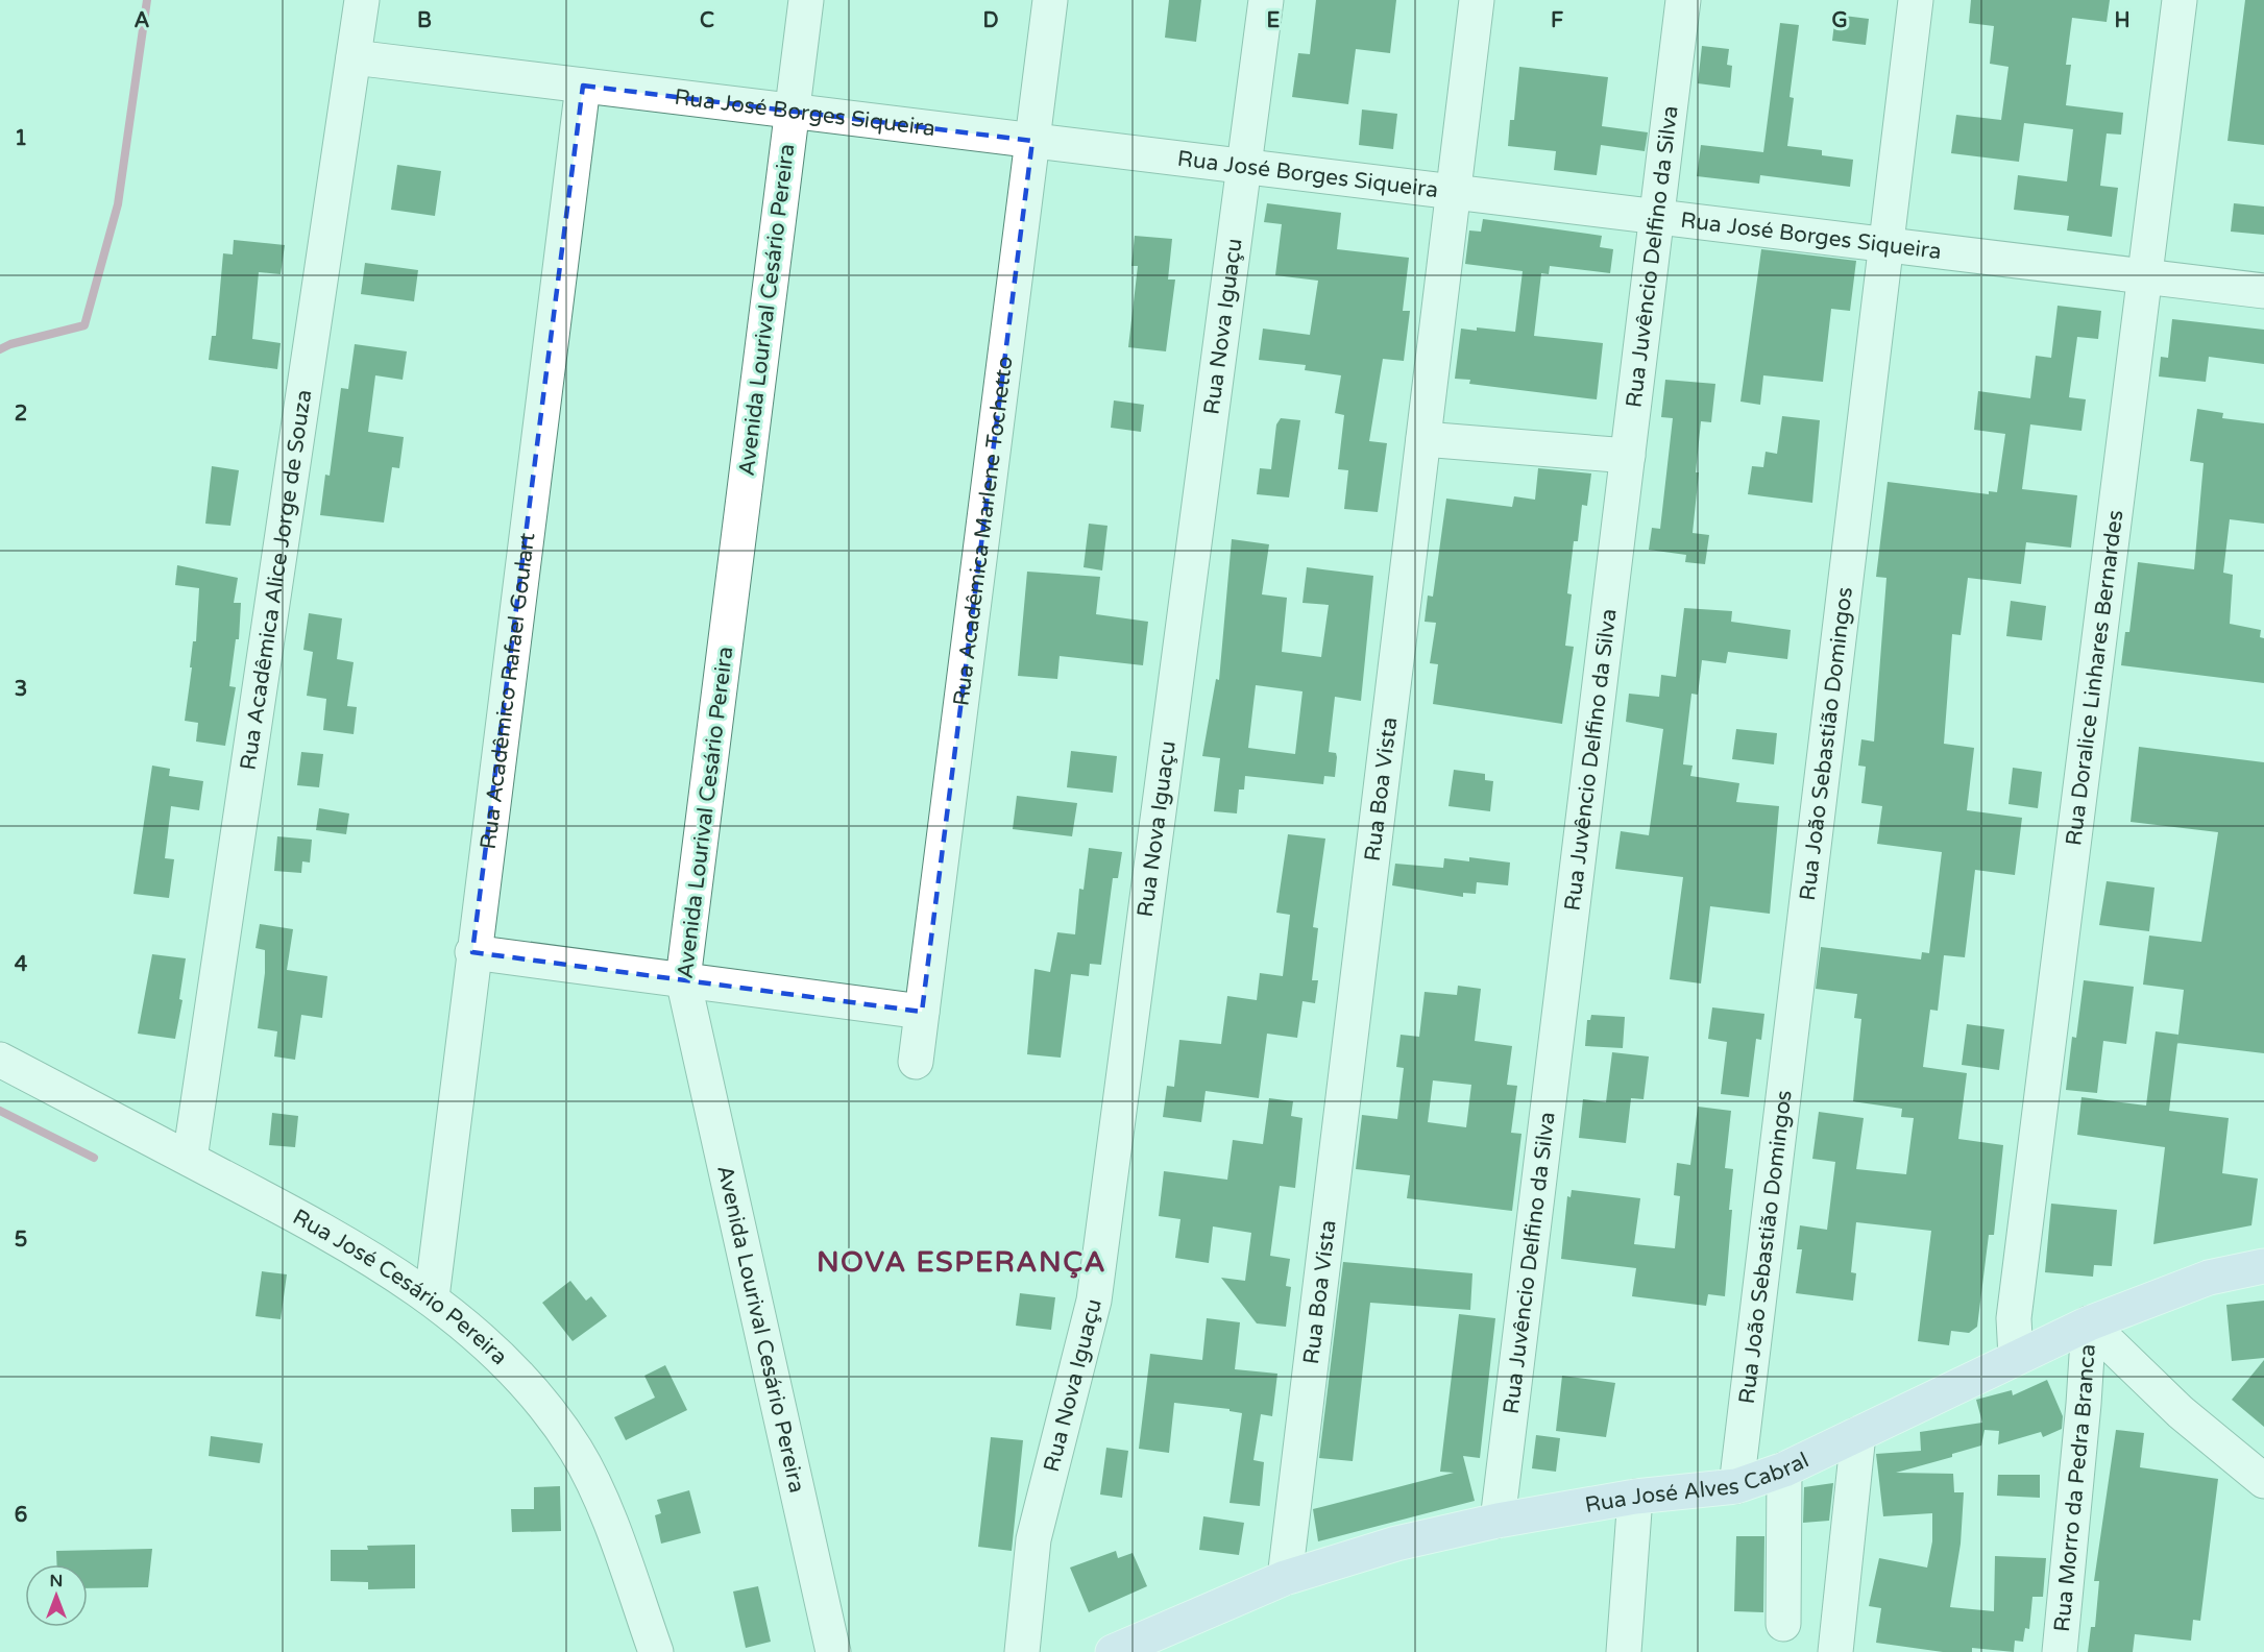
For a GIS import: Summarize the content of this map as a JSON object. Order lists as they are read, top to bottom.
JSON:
{
  "streets": {
    "main road": ["Rua José Alves Cabral"],
    "street": [
      "Rua José Borges Siqueira",
      "Rua Juvêncio Delfino da Silva",
      "Avenida Lourival Cesário Pereira",
      "Rua Nova Iguaçu",
      "Rua Acadêmica Marlene Tochetto",
      "Rua Acadêmica Alice Jorge de Souza",
      "Rua Doralice Linhares Bernardes",
      "Rua Acadêmico Rafael Goulart",
      "Rua João Sebastião Domingos",
      "Rua Boa Vista",
      "Rua José Cesário Pereira",
      "Rua Morro da Pedra Branca"
    ]
  },
  "crossings": [
    ["Rua José Borges Siqueira", "Rua Juvêncio Delfino da Silva"],
    ["Rua José Borges Siqueira", "Avenida Lourival Cesário Pereira"],
    ["Rua José Borges Siqueira", "Rua Nova Iguaçu"],
    ["Rua José Borges Siqueira", "Rua Acadêmica Marlene Tochetto"],
    ["Rua José Borges Siqueira", "Rua Acadêmica Alice Jorge de Souza"],
    ["Rua José Borges Siqueira", "Rua Doralice Linhares Bernardes"],
    ["Rua José Borges Siqueira", "Rua Acadêmico Rafael Goulart"],
    ["Rua José Borges Siqueira", "Rua João Sebastião Domingos"],
    ["Rua José Borges Siqueira", "Rua Boa Vista"],
    ["Rua Juvêncio Delfino da Silva", "Rua José Alves Cabral"],
    ["Rua Acadêmica Alice Jorge de Souza", "Rua José Cesário Pereira"],
    ["Rua Doralice Linhares Bernardes", "Rua José Alves Cabral"],
    ["Rua Acadêmico Rafael Goulart", "Rua José Cesário Pereira"],
    ["Rua João Sebastião Domingos", "Rua José Alves Cabral"],
    ["Rua Boa Vista", "Rua José Alves Cabral"],
    ["Rua José Alves Cabral", "Rua Morro da Pedra Branca"]
  ],
  "districts": ["NOVA ESPERANÇA"],
  "north": "top",
  "grid": {
    "columns": [
      "A",
      "B",
      "C",
      "D",
      "E",
      "F",
      "G",
      "H"
    ],
    "rows": [
      "1",
      "2",
      "3",
      "4",
      "5",
      "6"
    ]
  }
}
